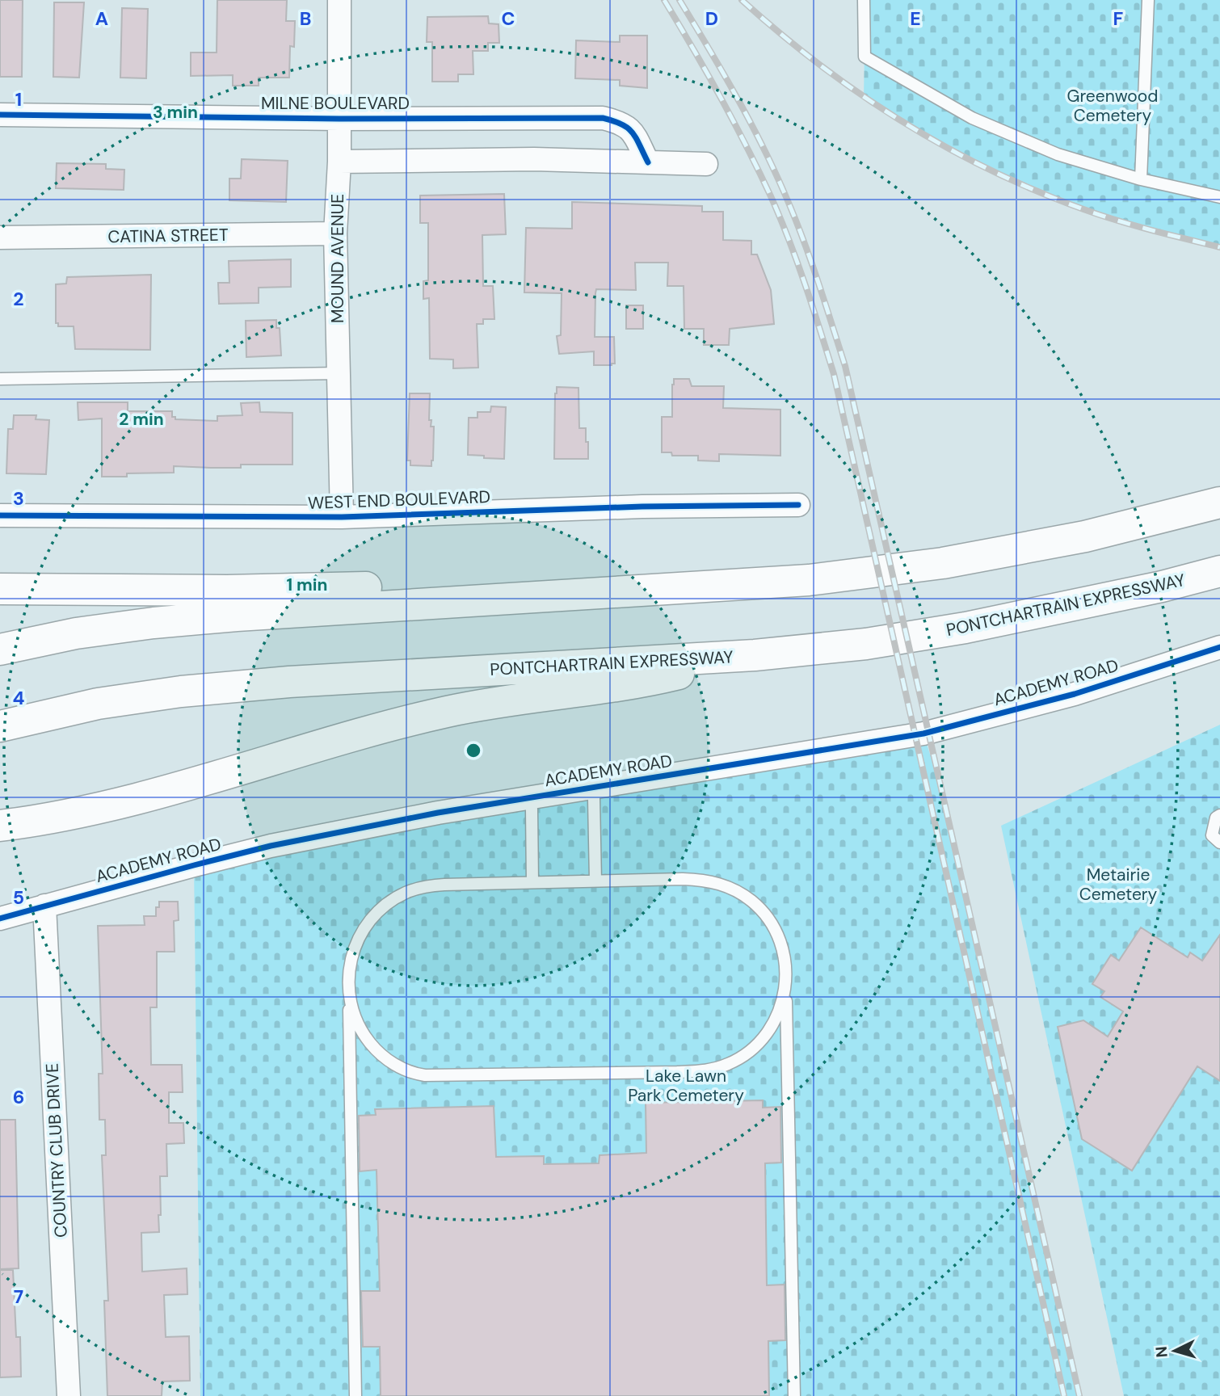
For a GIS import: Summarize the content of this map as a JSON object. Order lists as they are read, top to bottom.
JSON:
{
  "streets": {
    "highway": ["PONTCHARTRAIN EXPRESSWAY"],
    "street": [
      "MILNE BOULEVARD",
      "CATINA STREET",
      "MOUND AVENUE",
      "WEST END BOULEVARD",
      "ACADEMY ROAD",
      "COUNTRY CLUB DRIVE"
    ]
  },
  "crossings": [
    ["MILNE BOULEVARD", "MOUND AVENUE"],
    ["CATINA STREET", "MOUND AVENUE"],
    ["MOUND AVENUE", "WEST END BOULEVARD"],
    ["ACADEMY ROAD", "COUNTRY CLUB DRIVE"]
  ],
  "parks": ["Greenwood Cemetery", "Metairie Cemetery", "Lake Lawn Park Cemetery"],
  "north": "left",
  "grid": {
    "columns": [
      "A",
      "B",
      "C",
      "D",
      "E",
      "F"
    ],
    "rows": [
      "1",
      "2",
      "3",
      "4",
      "5",
      "6",
      "7"
    ]
  },
  "rings": ["3 min", "2 min", "1 min"]
}
